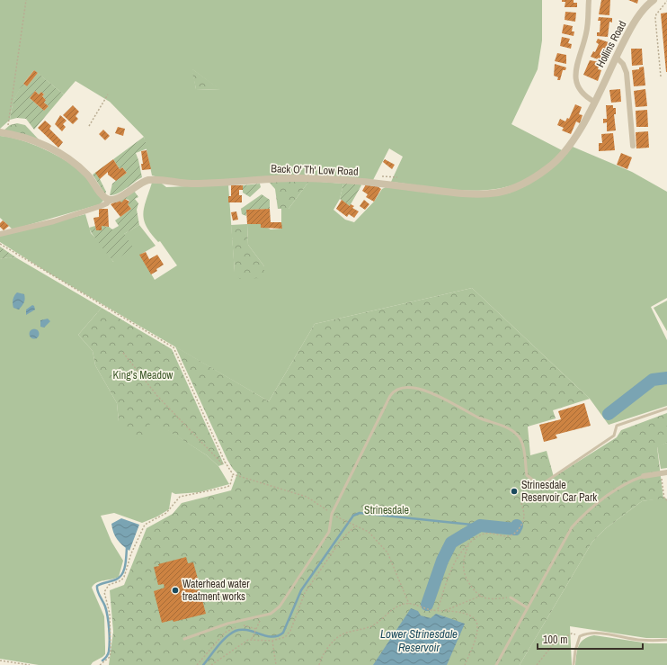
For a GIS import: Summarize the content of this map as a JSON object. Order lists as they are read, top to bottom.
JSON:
{
  "streets": {
    "street": ["Hollins Road", "Back O' Th' Low Road"]
  },
  "crossings": [
    ["Hollins Road", "Back O' Th' Low Road"]
  ],
  "water": ["Lower Strinesdale Reservoir"],
  "parks": ["King's Meadow", "Strinesdale"],
  "places": ["Strinesdale Reservoir Car Park", "Waterhead water treatment works"],
  "scale_bar": "100 m"
}
